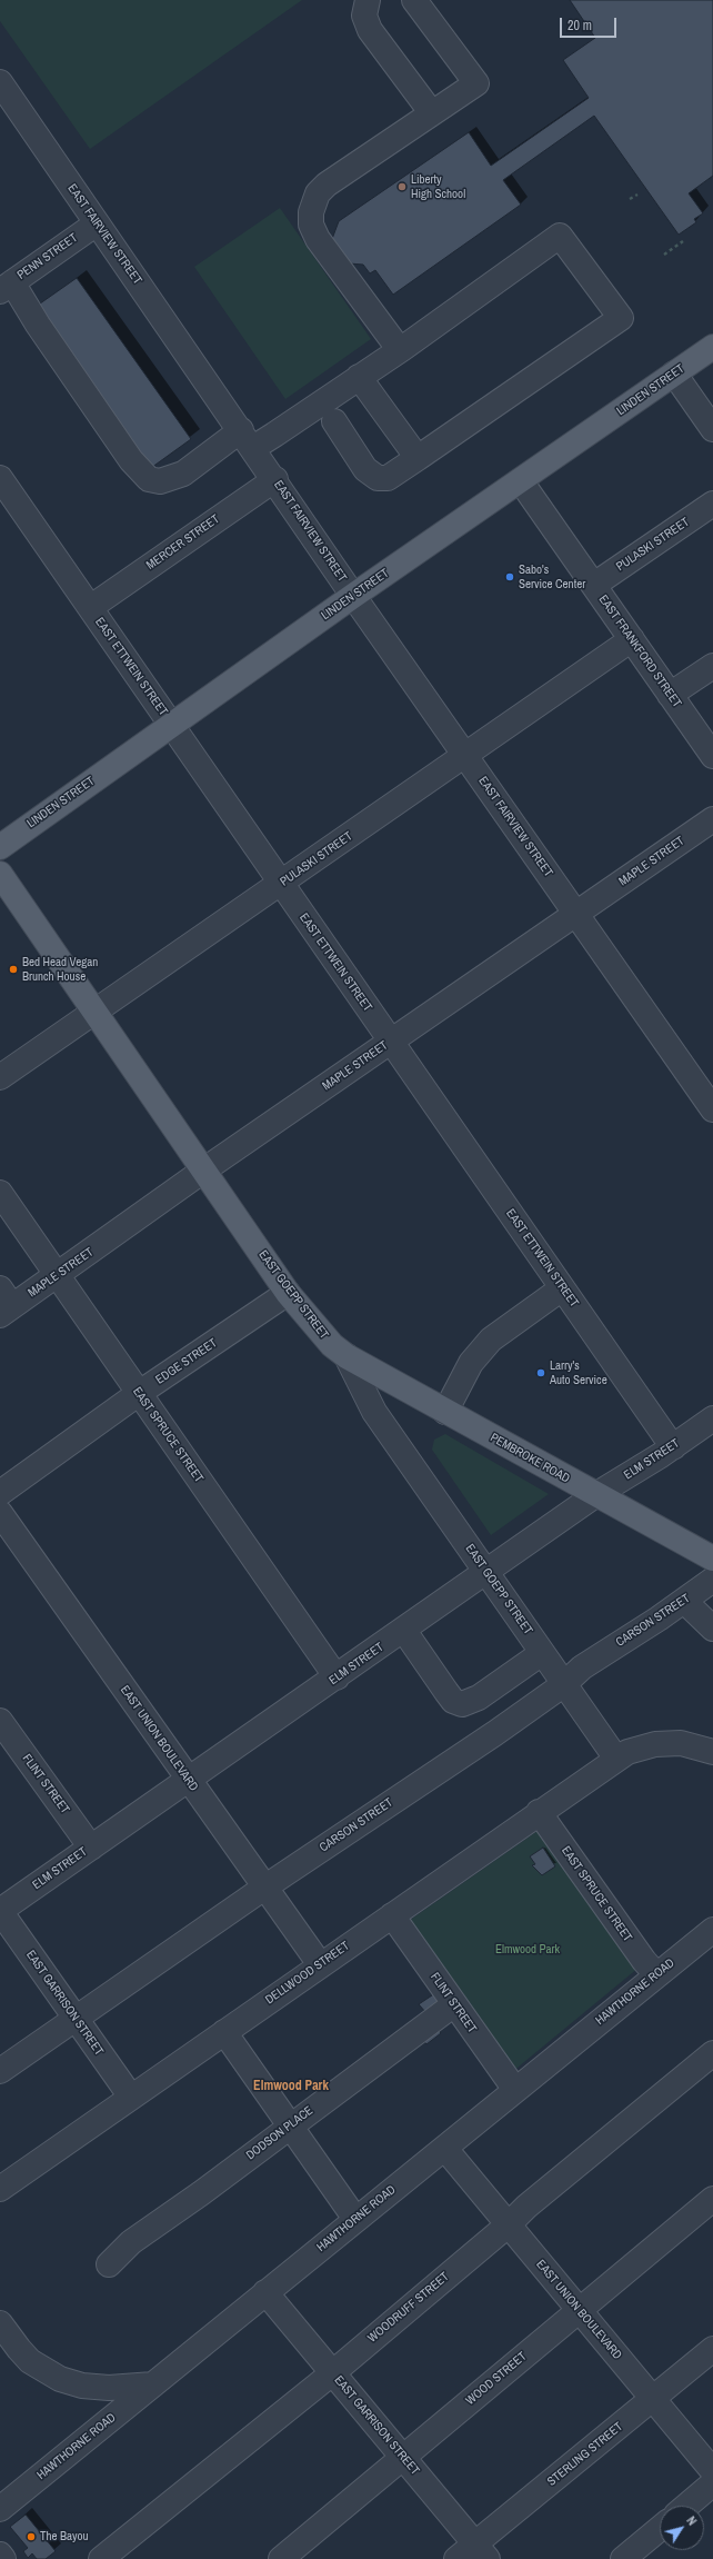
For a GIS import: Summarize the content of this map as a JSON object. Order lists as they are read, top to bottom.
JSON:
{
  "streets": {
    "main road": ["LINDEN STREET", "EAST GOEPP STREET", "PEMBROKE ROAD"],
    "street": [
      "EAST FAIRVIEW STREET",
      "PENN STREET",
      "MERCER STREET",
      "PULASKI STREET",
      "EAST FRANKFORD STREET",
      "EAST ETTWEIN STREET",
      "MAPLE STREET",
      "EDGE STREET",
      "EAST SPRUCE STREET",
      "ELM STREET",
      "CARSON STREET",
      "EAST UNION BOULEVARD",
      "FLINT STREET",
      "DELLWOOD STREET",
      "HAWTHORNE ROAD",
      "EAST GARRISON STREET",
      "DODSON PLACE",
      "WOODRUFF STREET",
      "WOOD STREET",
      "STERLING STREET"
    ]
  },
  "crossings": [
    ["EAST FAIRVIEW STREET", "PENN STREET"],
    ["EAST FAIRVIEW STREET", "LINDEN STREET"],
    ["EAST FAIRVIEW STREET", "MERCER STREET"],
    ["EAST FAIRVIEW STREET", "PULASKI STREET"],
    ["EAST FAIRVIEW STREET", "MAPLE STREET"],
    ["LINDEN STREET", "EAST FRANKFORD STREET"],
    ["LINDEN STREET", "EAST ETTWEIN STREET"],
    ["MERCER STREET", "EAST ETTWEIN STREET"],
    ["PULASKI STREET", "EAST FRANKFORD STREET"],
    ["PULASKI STREET", "EAST ETTWEIN STREET"],
    ["PULASKI STREET", "EAST GOEPP STREET"],
    ["EAST ETTWEIN STREET", "MAPLE STREET"],
    ["EAST ETTWEIN STREET", "ELM STREET"],
    ["MAPLE STREET", "EAST GOEPP STREET"],
    ["MAPLE STREET", "EAST SPRUCE STREET"],
    ["EAST GOEPP STREET", "EDGE STREET"],
    ["EAST GOEPP STREET", "PEMBROKE ROAD"],
    ["EAST GOEPP STREET", "ELM STREET"],
    ["EAST GOEPP STREET", "CARSON STREET"],
    ["EAST GOEPP STREET", "DELLWOOD STREET"],
    ["EDGE STREET", "EAST SPRUCE STREET"],
    ["EAST SPRUCE STREET", "ELM STREET"],
    ["EAST SPRUCE STREET", "DELLWOOD STREET"],
    ["EAST SPRUCE STREET", "HAWTHORNE ROAD"],
    ["PEMBROKE ROAD", "ELM STREET"],
    ["ELM STREET", "EAST UNION BOULEVARD"],
    ["ELM STREET", "FLINT STREET"],
    ["ELM STREET", "EAST GARRISON STREET"],
    ["CARSON STREET", "EAST UNION BOULEVARD"],
    ["CARSON STREET", "EAST GARRISON STREET"],
    ["EAST UNION BOULEVARD", "DELLWOOD STREET"],
    ["EAST UNION BOULEVARD", "HAWTHORNE ROAD"],
    ["EAST UNION BOULEVARD", "WOODRUFF STREET"],
    ["EAST UNION BOULEVARD", "WOOD STREET"],
    ["EAST UNION BOULEVARD", "STERLING STREET"],
    ["FLINT STREET", "DELLWOOD STREET"],
    ["FLINT STREET", "HAWTHORNE ROAD"],
    ["FLINT STREET", "DODSON PLACE"],
    ["DELLWOOD STREET", "EAST GARRISON STREET"],
    ["HAWTHORNE ROAD", "EAST GARRISON STREET"],
    ["EAST GARRISON STREET", "WOODRUFF STREET"],
    ["EAST GARRISON STREET", "WOOD STREET"],
    ["EAST GARRISON STREET", "STERLING STREET"]
  ],
  "districts": ["Elmwood Park"],
  "parks": ["Elmwood Park"],
  "places": [
    "Liberty High School",
    "Sabo's Service Center",
    "Bed Head Vegan Brunch House",
    "Larry's Auto Service",
    "The Bayou"
  ],
  "scale_bar": "20 m",
  "north": "top right"
}
